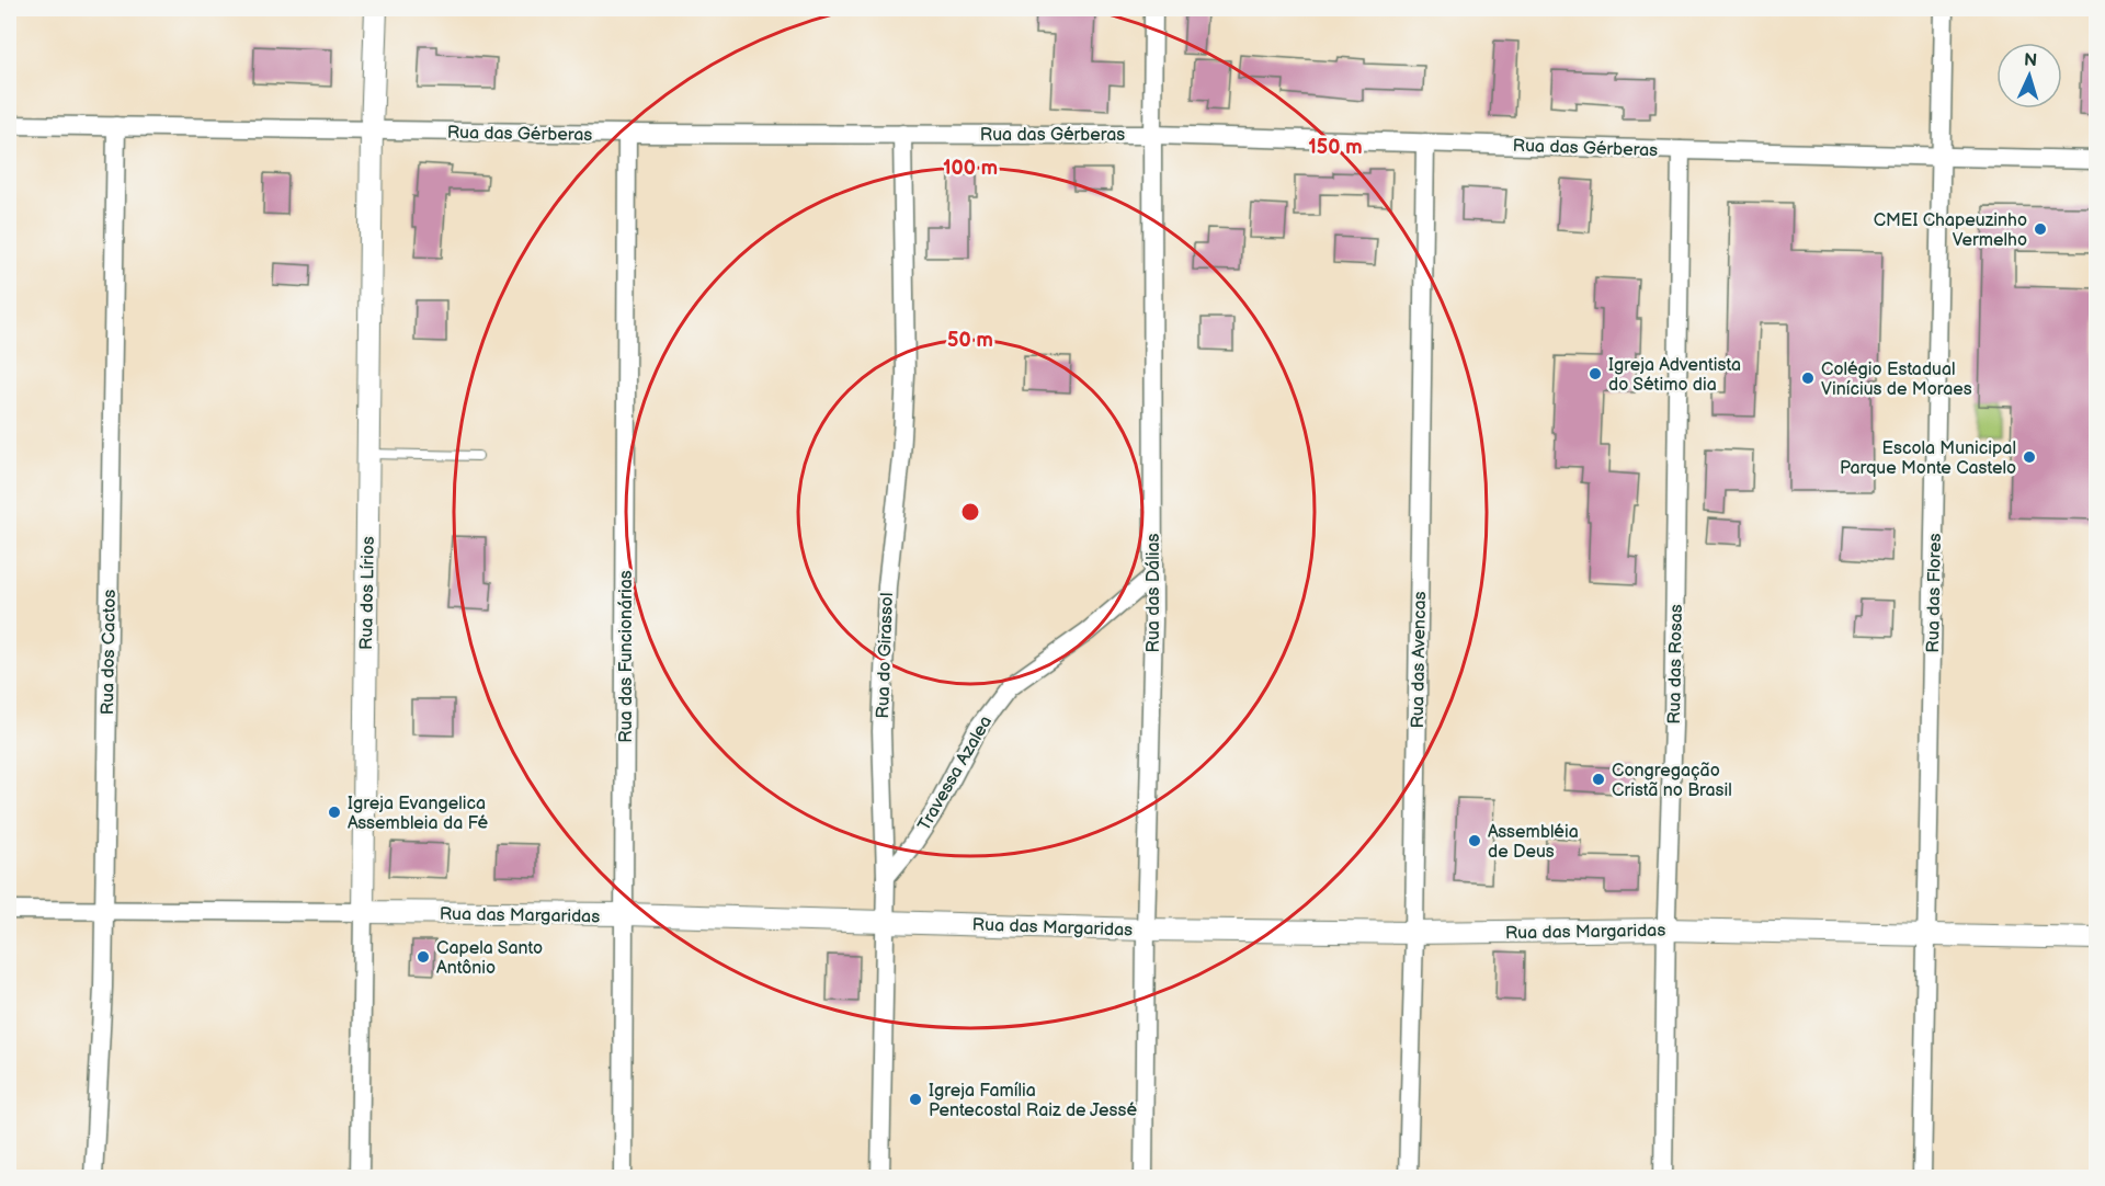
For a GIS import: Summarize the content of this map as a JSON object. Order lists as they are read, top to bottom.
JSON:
{
  "streets": {
    "street": [
      "Rua das Gérberas",
      "Rua dos Lírios",
      "Rua das Dálias",
      "Rua das Flores",
      "Rua dos Cactos",
      "Rua do Girassol",
      "Rua das Funcionárias",
      "Rua das Avencas",
      "Rua das Rosas",
      "Travessa Azalea",
      "Rua das Margaridas"
    ]
  },
  "crossings": [
    ["Rua das Gérberas", "Rua dos Lírios"],
    ["Rua das Gérberas", "Rua das Dálias"],
    ["Rua das Gérberas", "Rua das Flores"],
    ["Rua das Gérberas", "Rua dos Cactos"],
    ["Rua das Gérberas", "Rua do Girassol"],
    ["Rua das Gérberas", "Rua das Funcionárias"],
    ["Rua das Gérberas", "Rua das Avencas"],
    ["Rua das Gérberas", "Rua das Rosas"],
    ["Rua dos Lírios", "Rua das Margaridas"],
    ["Rua das Dálias", "Travessa Azalea"],
    ["Rua das Dálias", "Rua das Margaridas"],
    ["Rua das Flores", "Rua das Margaridas"],
    ["Rua dos Cactos", "Rua das Margaridas"],
    ["Rua do Girassol", "Travessa Azalea"],
    ["Rua do Girassol", "Rua das Margaridas"],
    ["Rua das Funcionárias", "Rua das Margaridas"],
    ["Rua das Avencas", "Rua das Margaridas"],
    ["Rua das Rosas", "Rua das Margaridas"]
  ],
  "places": [
    "CMEI Chapeuzinho Vermelho",
    "Igreja Adventista do Sétimo dia",
    "Colégio Estadual Vinícius de Moraes",
    "Escola Municipal Parque Monte Castelo",
    "Congregação Cristã no Brasil",
    "Igreja Evangelica Assembleia da Fé",
    "Assembléia de Deus",
    "Capela Santo Antônio",
    "Igreja Família Pentecostal Raiz de Jessé"
  ],
  "north": "top",
  "rings": ["150 m", "100 m", "50 m"]
}
